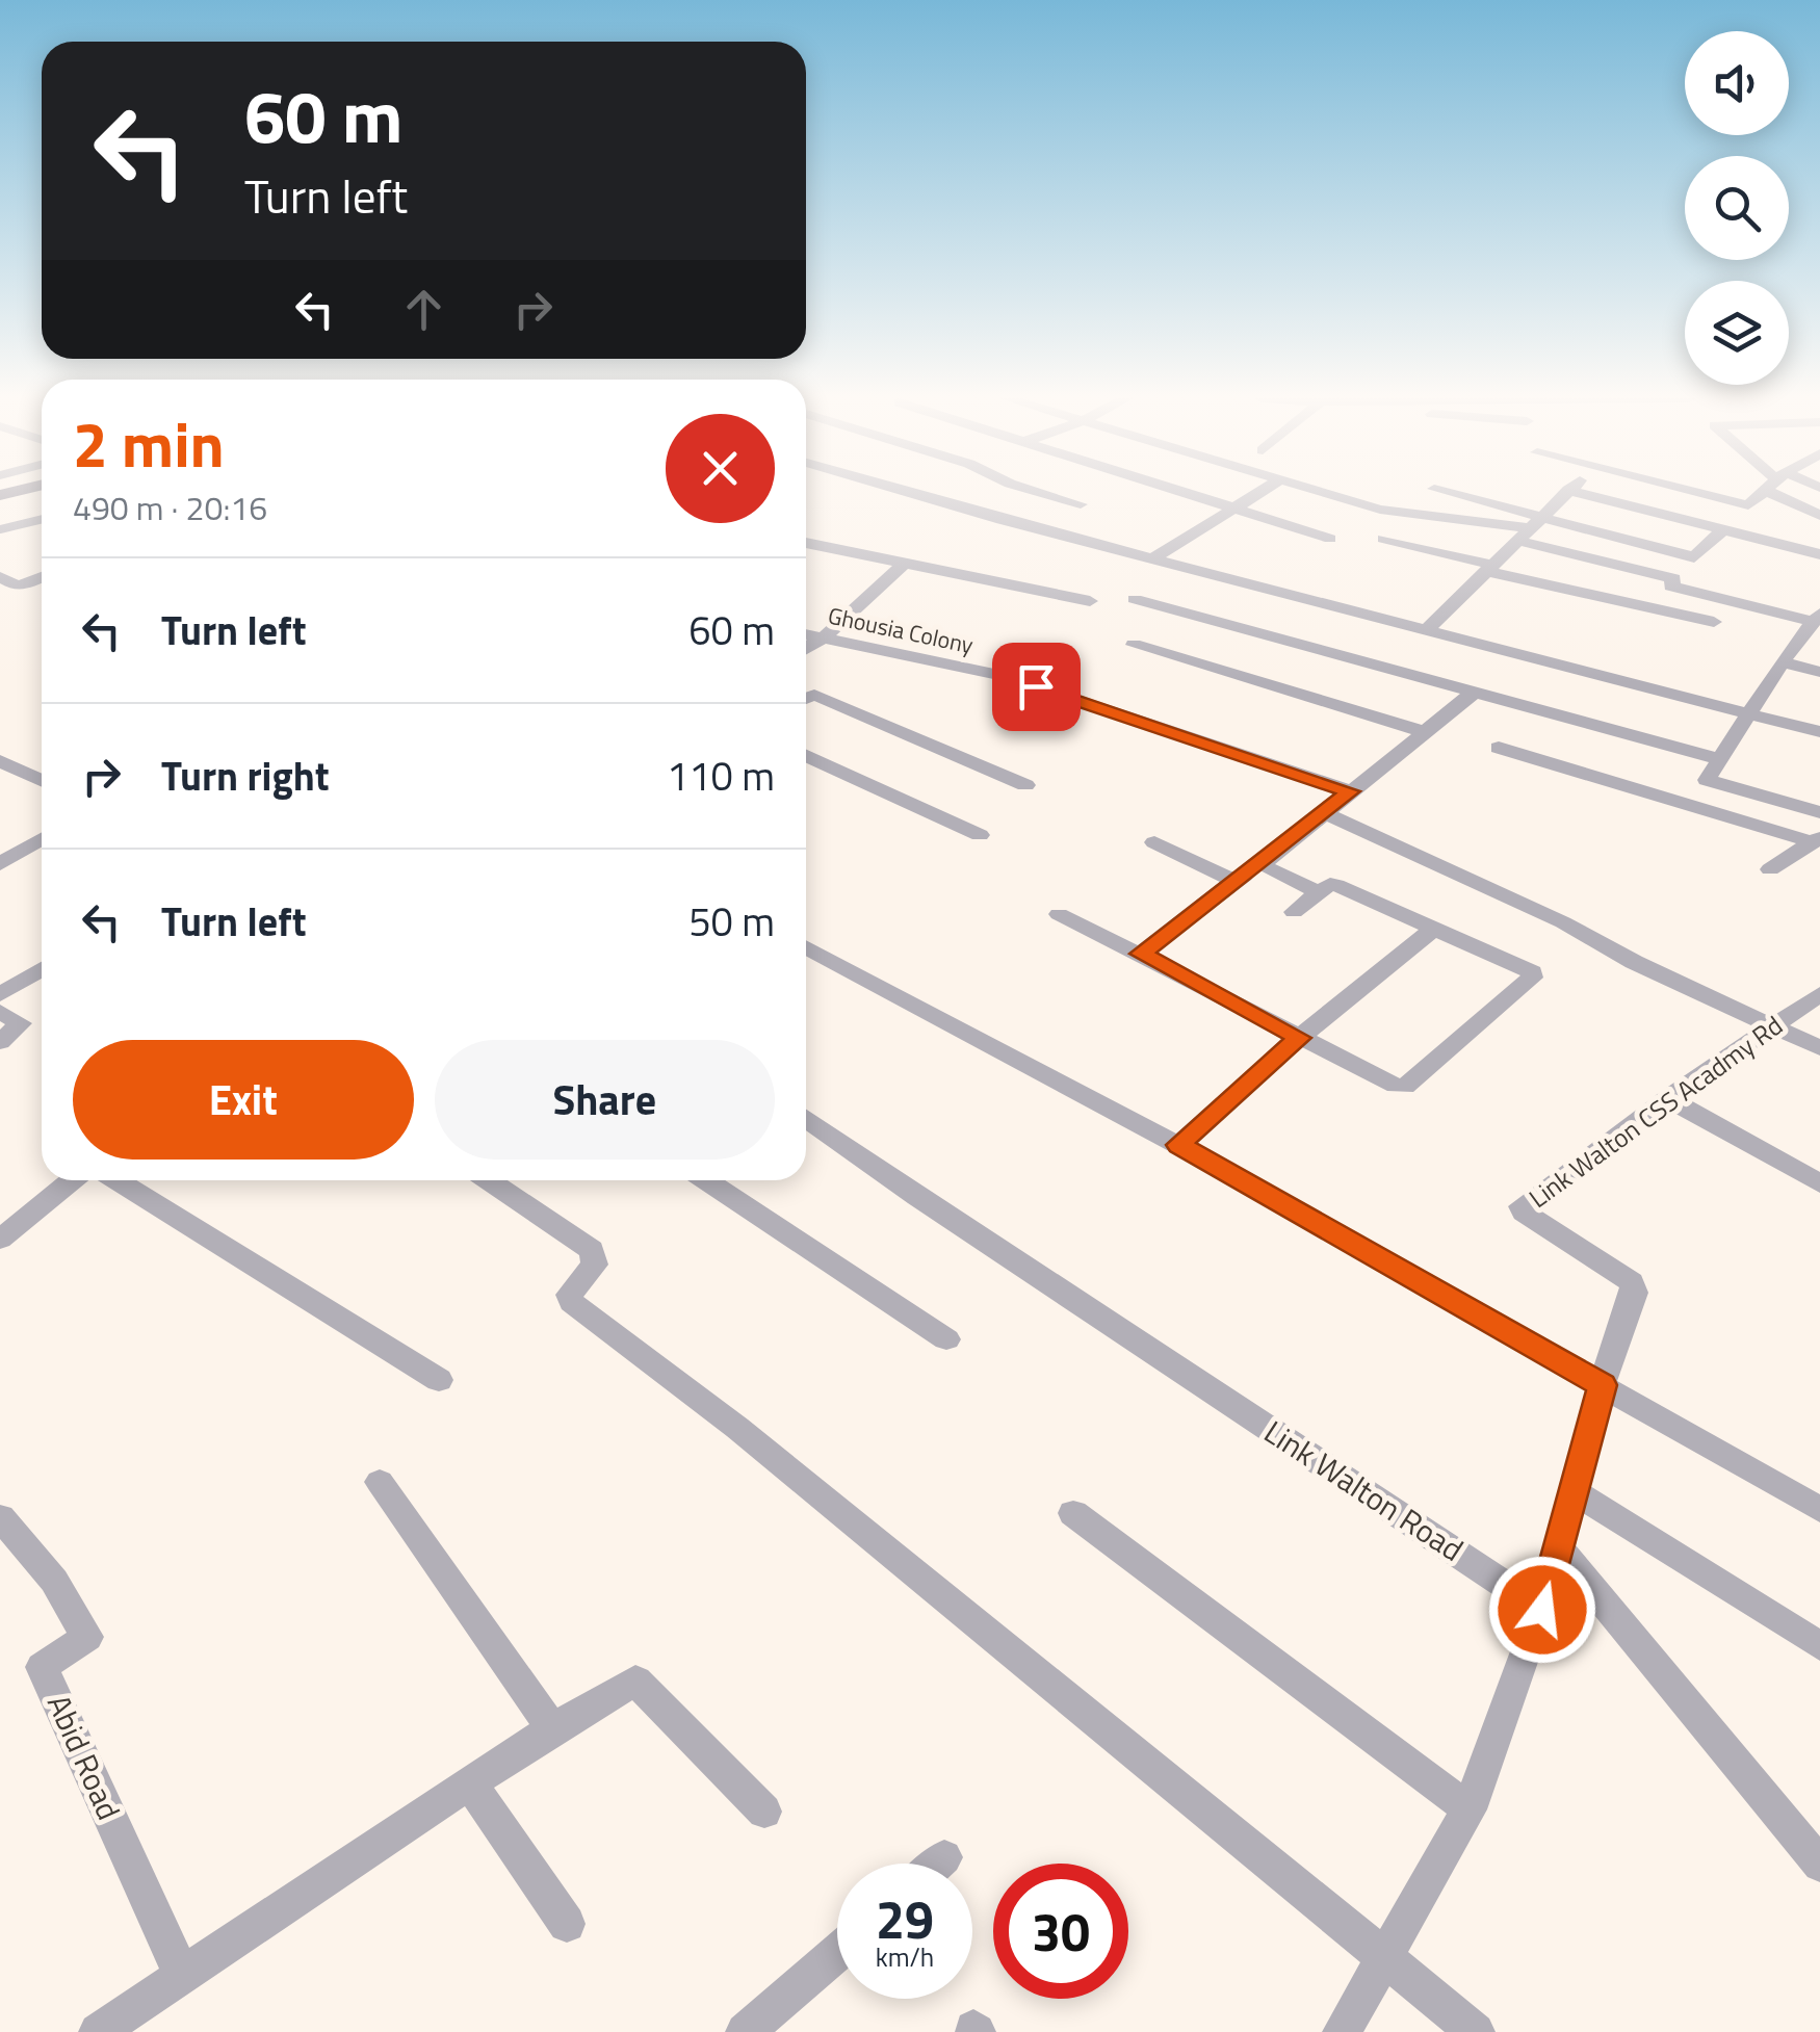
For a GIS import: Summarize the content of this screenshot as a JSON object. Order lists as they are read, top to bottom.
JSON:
{
  "streets": {
    "street": [
      "Ghousia Colony",
      "Link Walton CSS Acadmy Rd",
      "Link Walton Road",
      "Abid Road"
    ]
  },
  "crossings": [
    ["Link Walton CSS Acadmy Rd", "Link Walton Road"]
  ],
  "page": {
    "turn": ["60 m", "Turn left"],
    "heading": ["2 min", "490 m · 20:16"],
    "list": [
      {
        "name": "Turn left",
        "value": "60 m"
      },
      {
        "name": "Turn right",
        "value": "110 m"
      },
      {
        "name": "Turn left",
        "value": "50 m"
      }
    ],
    "buttons": ["Exit", "Share"],
    "speed": "29 km/h",
    "limit": "30"
  }
}
